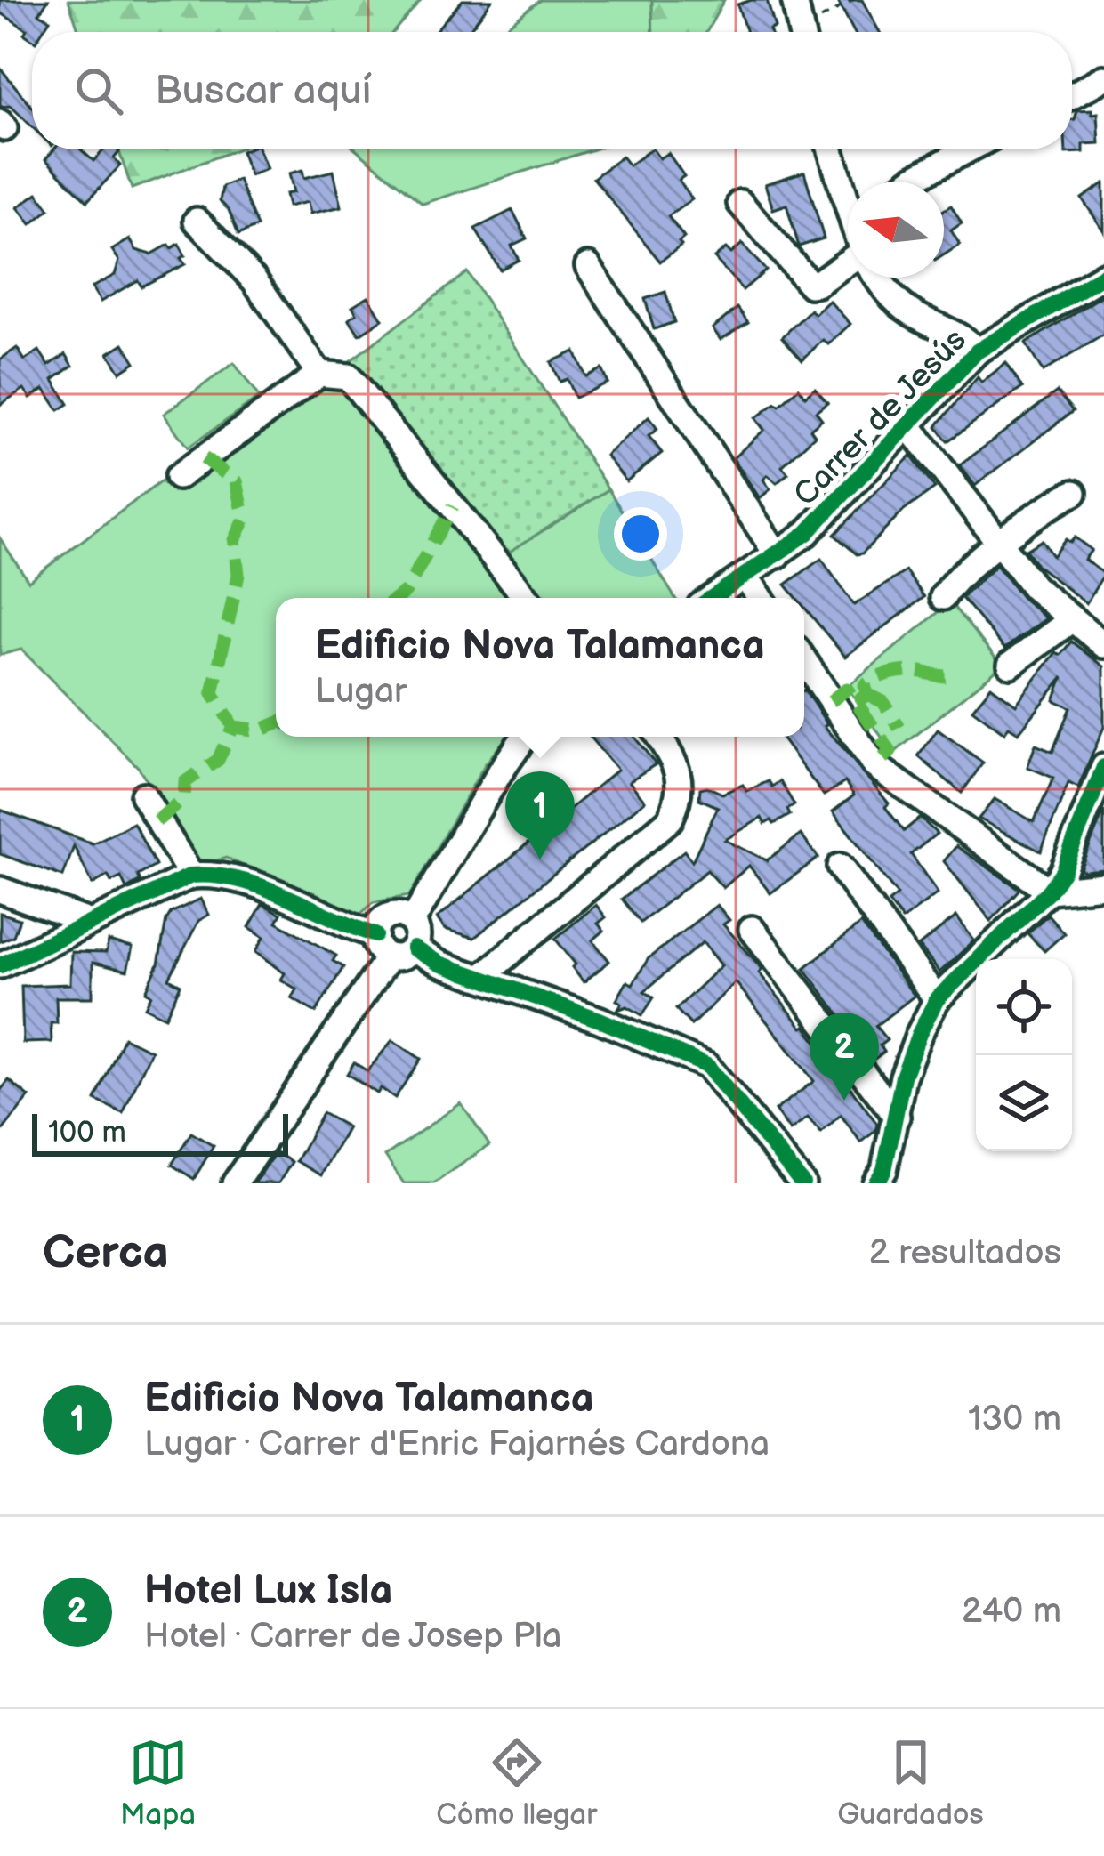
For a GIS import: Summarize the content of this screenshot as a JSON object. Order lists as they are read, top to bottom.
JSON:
{
  "streets": {
    "street": ["Carrer de Jesús"]
  },
  "scale_bar": "100 m",
  "north": "left",
  "page": {
    "search": "Buscar aquí",
    "popup": ["Edificio Nova Talamanca", "Lugar"],
    "pins": ["1", "2"],
    "scale": "100 m",
    "heading": ["Cerca", "2 resultados"],
    "list": [
      {
        "mark": "1",
        "name": "Edificio Nova Talamanca",
        "note": "Lugar · Carrer d'Enric Fajarnés Cardona",
        "value": "130 m"
      },
      {
        "mark": "2",
        "name": "Hotel Lux Isla",
        "note": "Hotel · Carrer de Josep Pla",
        "value": "240 m"
      }
    ],
    "nav": ["Mapa", "Cómo llegar", "Guardados"]
  }
}
